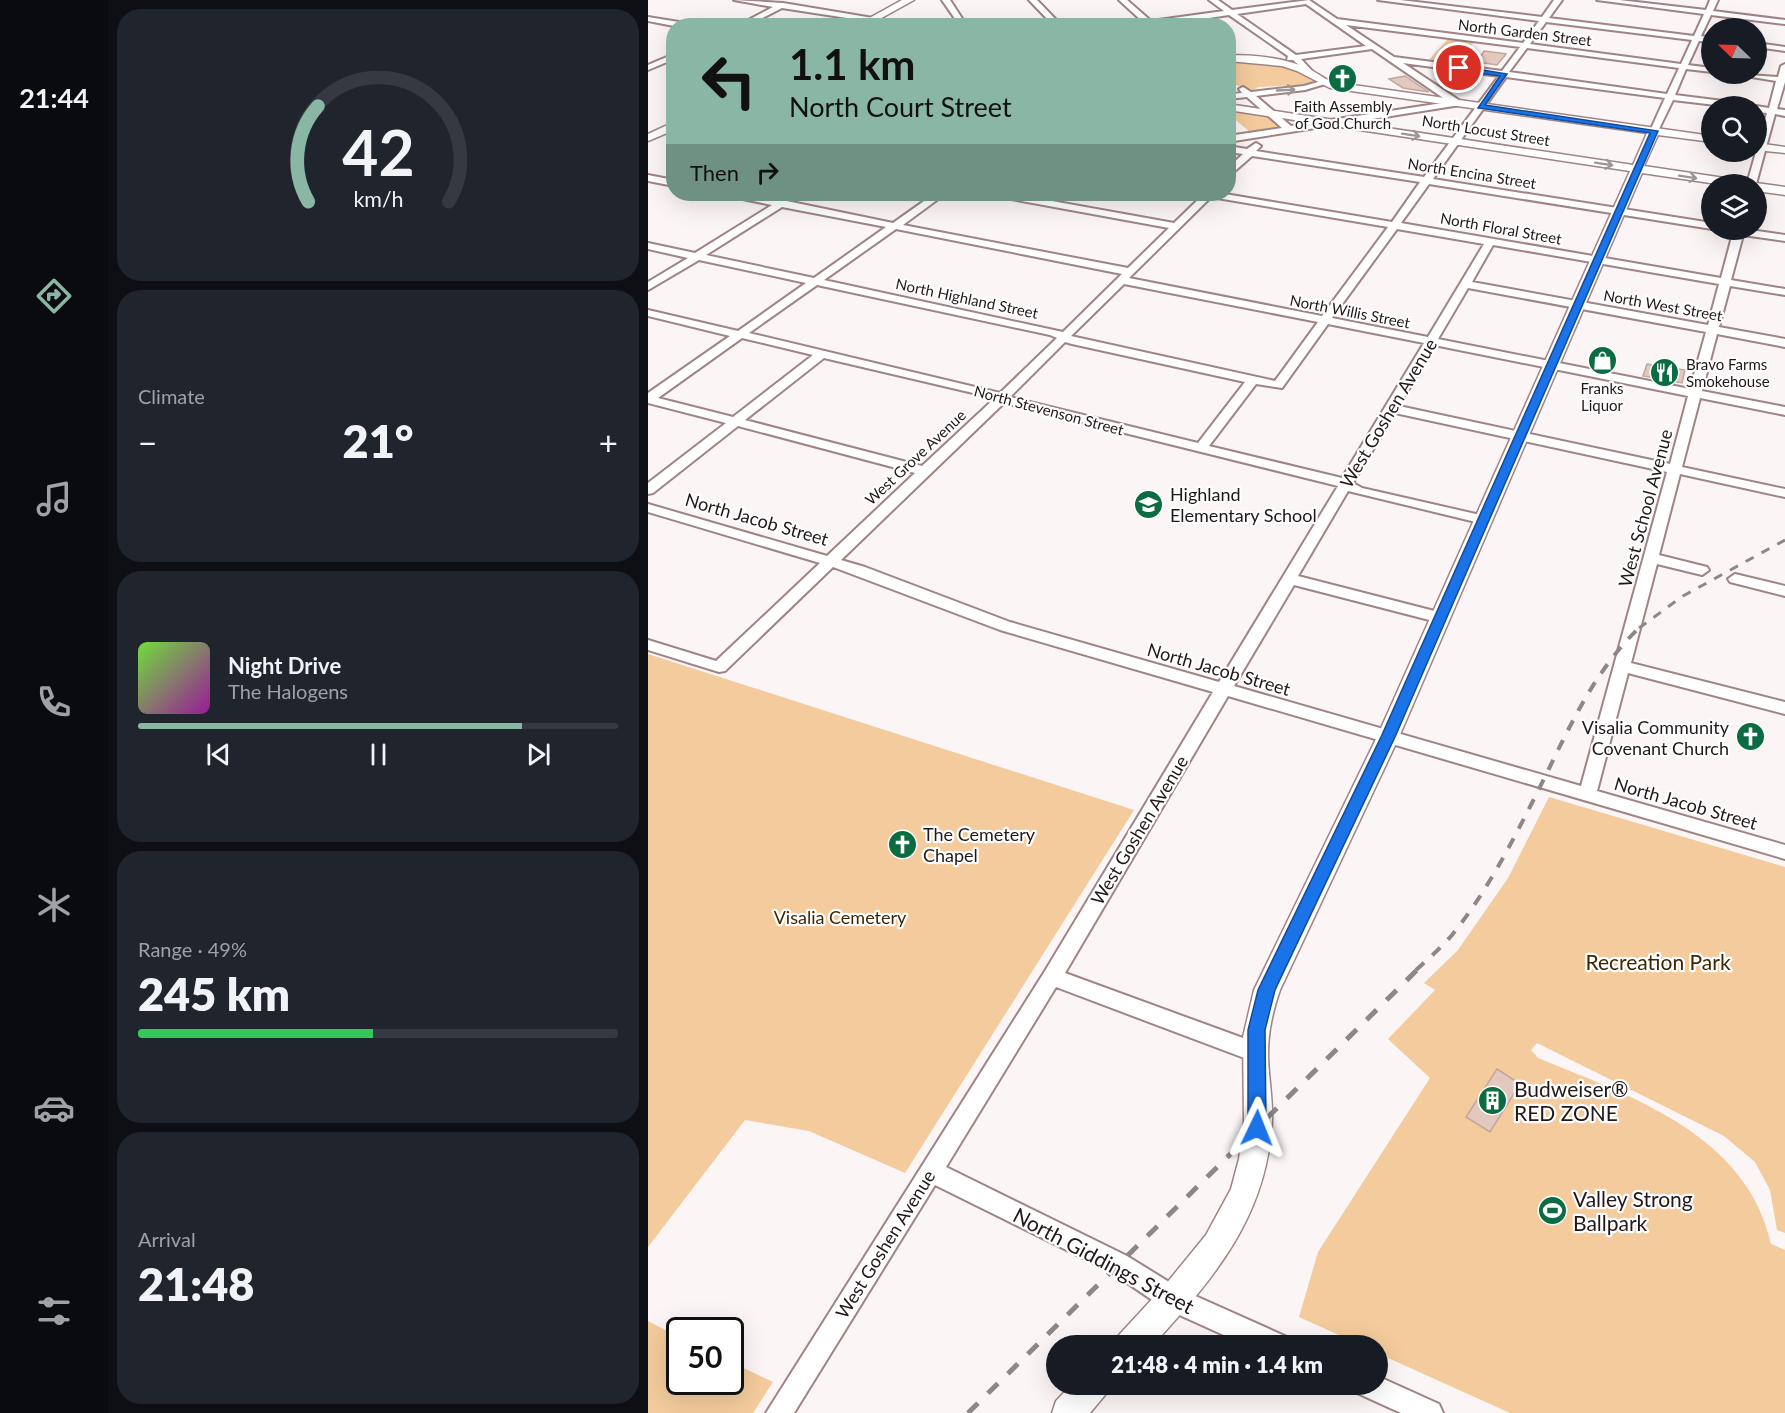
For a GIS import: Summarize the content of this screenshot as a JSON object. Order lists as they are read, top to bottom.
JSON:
{
  "streets": {
    "main road": ["North Locust Street"],
    "street": [
      "North Garden Street",
      "North Encina Street",
      "North Floral Street",
      "North Highland Street",
      "North West Street",
      "North Willis Street",
      "North Stevenson Street",
      "West Goshen Avenue",
      "West Grove Avenue",
      "West School Avenue",
      "North Jacob Street",
      "North Giddings Street"
    ]
  },
  "crossings": [
    ["North Floral Street", "West Goshen Avenue"],
    ["North Floral Street", "West School Avenue"],
    ["North Highland Street", "North Willis Street"],
    ["North Highland Street", "West Grove Avenue"],
    ["North West Street", "West Goshen Avenue"],
    ["North West Street", "West School Avenue"],
    ["North Willis Street", "West Goshen Avenue"],
    ["North Willis Street", "West Grove Avenue"],
    ["North Willis Street", "West School Avenue"],
    ["North Stevenson Street", "West Goshen Avenue"],
    ["North Stevenson Street", "West Grove Avenue"],
    ["West Goshen Avenue", "North Jacob Street"],
    ["West Goshen Avenue", "North Giddings Street"],
    ["West Grove Avenue", "North Jacob Street"],
    ["West School Avenue", "North Jacob Street"]
  ],
  "parks": ["Visalia Cemetery", "Recreation Park"],
  "places": {
    "church": ["Faith Assembly of God Church", "Visalia Community Covenant Church", "The Cemetery Chapel"],
    "shop": ["Franks Liquor"],
    "restaurant": ["Bravo Farms Smokehouse"],
    "school or university": ["Highland Elementary School"],
    "building": ["Budweiser® RED ZONE"],
    "sports": ["Valley Strong Ballpark"]
  },
  "north": "top left",
  "page": {
    "tabs": "21:44",
    "turn": ["1.1 km", "North Court Street"],
    "then": "Then",
    "tile": [
      "Climate",
      ["Range · 49%", "245 km"],
      ["Arrival", "21:48"]
    ],
    "heat": ["−", "21°", "+"],
    "song": ["Night Drive", "The Halogens"],
    "limit": "50",
    "trip": "21:48 · 4 min · 1.4 km",
    "gauge": ["42", "km/h"]
  }
}
